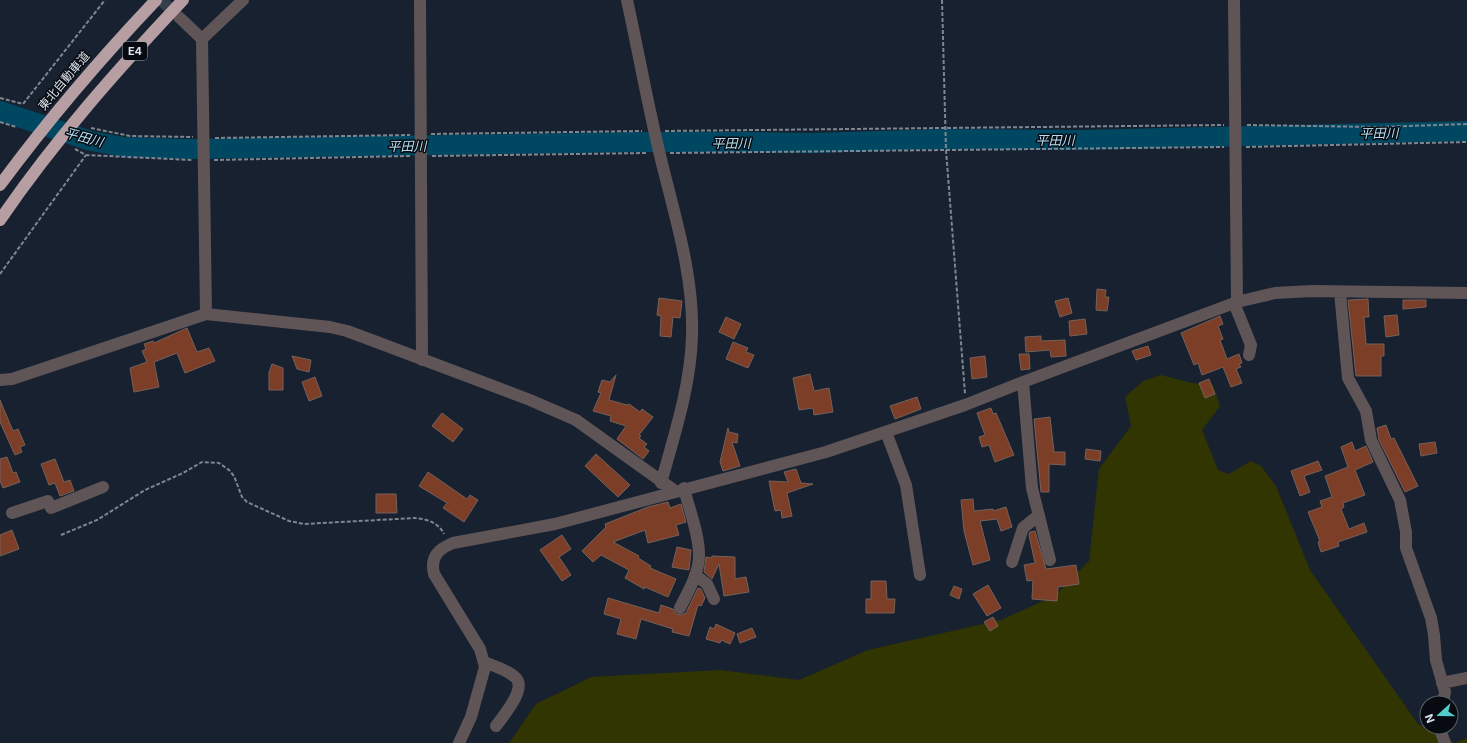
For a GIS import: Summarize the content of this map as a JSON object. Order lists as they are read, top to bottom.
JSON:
{
  "streets": {
    "highway": ["E4", "東北自動車道"]
  },
  "water": ["平田川"],
  "north": "left"
}
